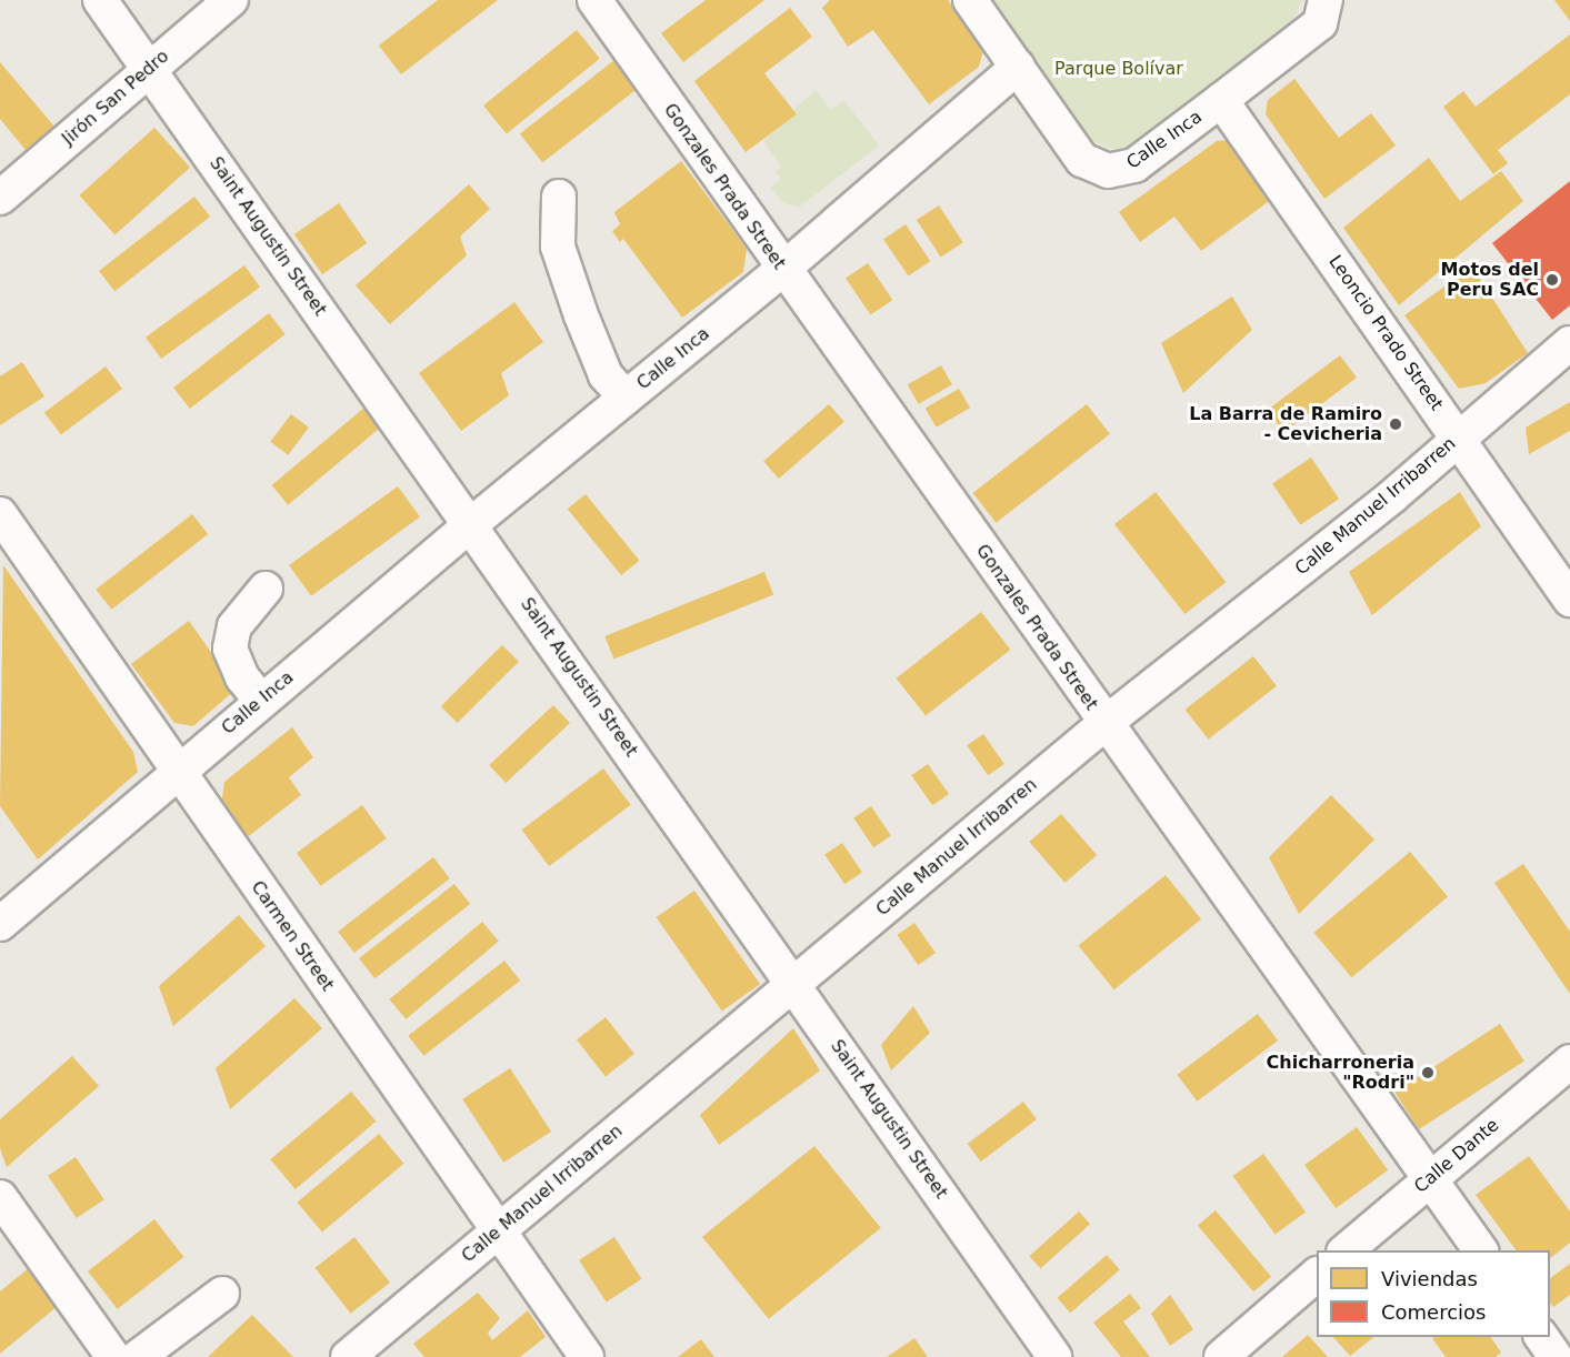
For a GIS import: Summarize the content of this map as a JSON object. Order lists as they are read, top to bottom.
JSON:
{
  "streets": {
    "street": [
      "Jirón San Pedro",
      "Calle Inca",
      "Gonzales Prada Street",
      "Saint Augustin Street",
      "Leoncio Prado Street",
      "Calle Manuel Irribarren",
      "Carmen Street",
      "Calle Dante"
    ]
  },
  "crossings": [
    ["Jirón San Pedro", "Saint Augustin Street"],
    ["Calle Inca", "Gonzales Prada Street"],
    ["Calle Inca", "Saint Augustin Street"],
    ["Calle Inca", "Leoncio Prado Street"],
    ["Calle Inca", "Carmen Street"],
    ["Gonzales Prada Street", "Calle Manuel Irribarren"],
    ["Gonzales Prada Street", "Calle Dante"],
    ["Saint Augustin Street", "Calle Manuel Irribarren"],
    ["Leoncio Prado Street", "Calle Manuel Irribarren"],
    ["Calle Manuel Irribarren", "Carmen Street"]
  ],
  "parks": ["Parque Bolívar"],
  "places": ["Motos del Peru SAC", "La Barra de Ramiro - Cevicheria", "Chicharroneria \"Rodri\""],
  "legend": ["Viviendas", "Comercios"]
}
